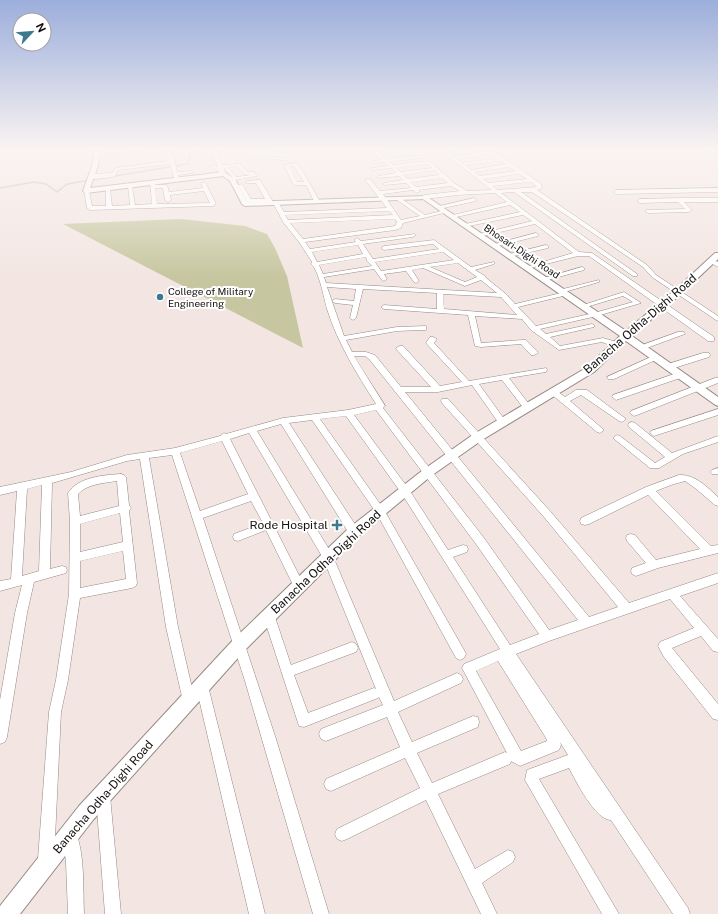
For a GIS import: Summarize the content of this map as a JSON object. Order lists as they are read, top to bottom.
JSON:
{
  "streets": {
    "street": ["Bhosari-Dighi Road", "Banacha Odha-Dighi Road"]
  },
  "crossings": [
    ["Bhosari-Dighi Road", "Banacha Odha-Dighi Road"]
  ],
  "places": {
    "other": ["College of Military Engineering"],
    "health": ["Rode Hospital"]
  },
  "north": "top right"
}
